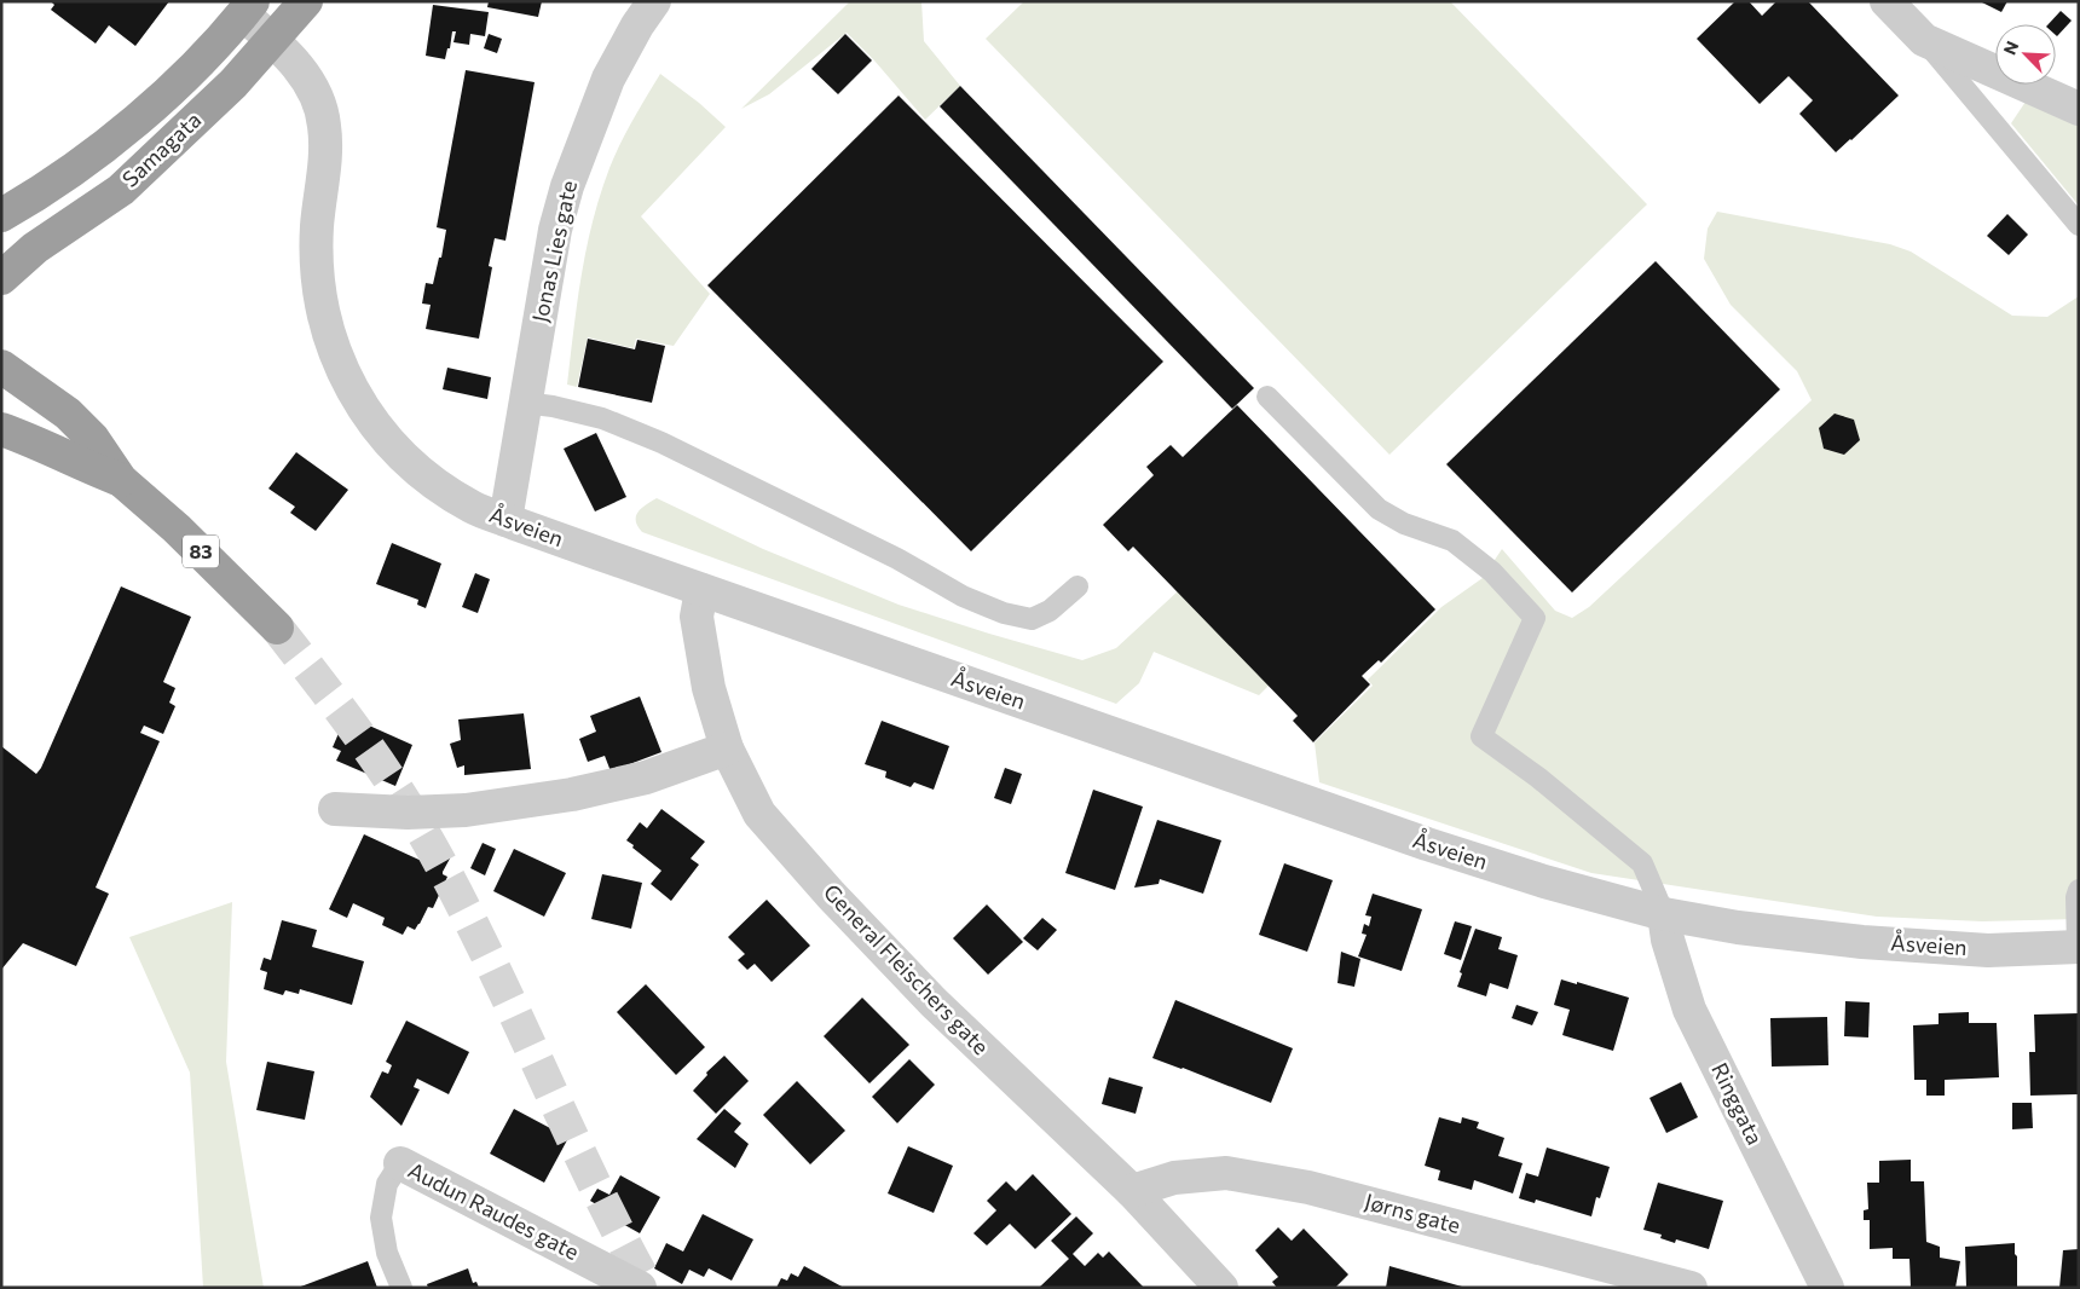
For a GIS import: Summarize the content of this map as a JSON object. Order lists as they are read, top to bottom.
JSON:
{
  "streets": {
    "highway": ["Samagata", "83"],
    "street": [
      "Jonas Lies gate",
      "Åsveien",
      "General Fleischers gate",
      "Ringgata",
      "Audun Raudes gate",
      "Jørns gate"
    ]
  },
  "crossings": [
    ["Samagata", "Åsveien"],
    ["Jonas Lies gate", "Åsveien"],
    ["Åsveien", "General Fleischers gate"],
    ["Åsveien", "Ringgata"],
    ["General Fleischers gate", "Jørns gate"]
  ],
  "north": "top left"
}
